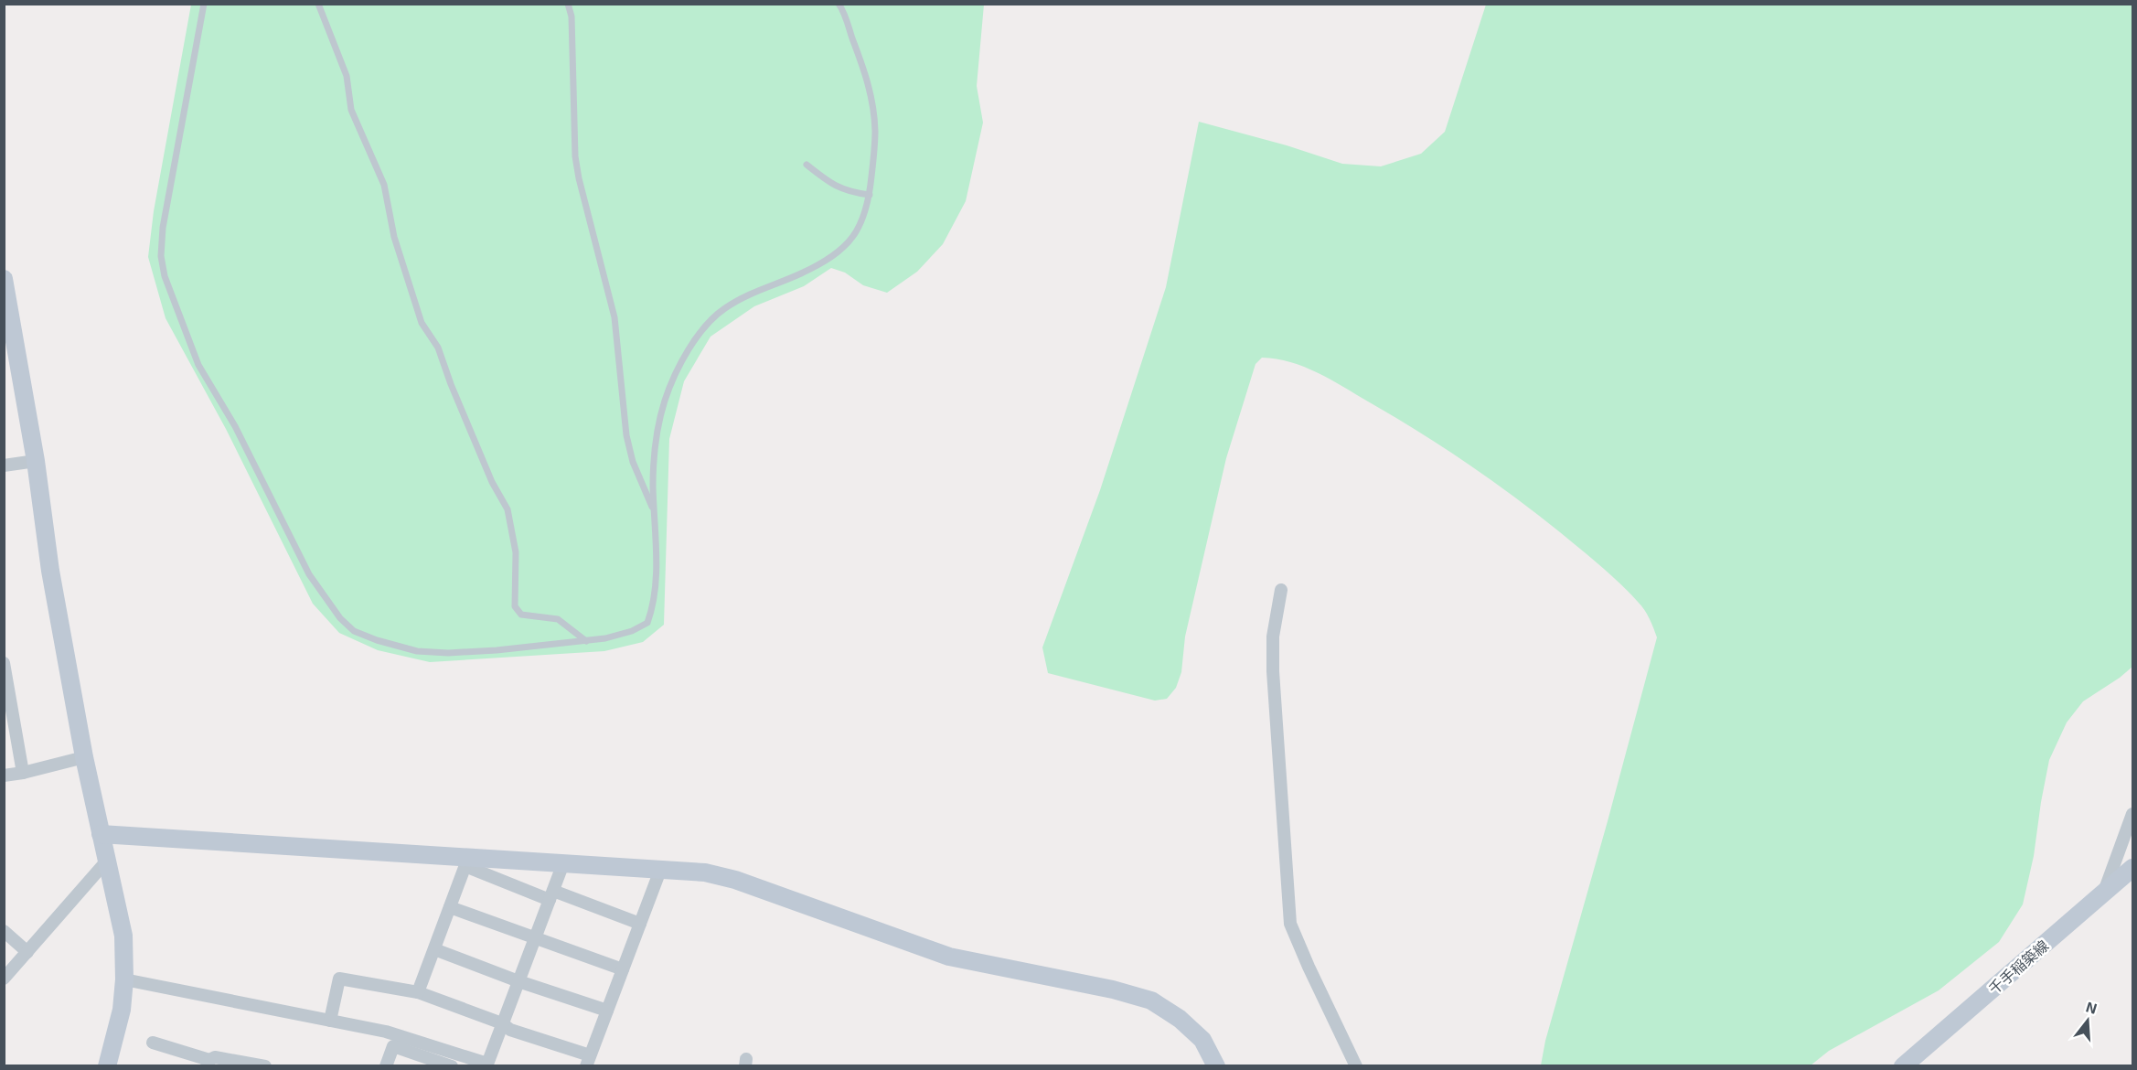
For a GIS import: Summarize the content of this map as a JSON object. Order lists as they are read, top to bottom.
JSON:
{
  "streets": {
    "street": ["千手稲築線"]
  },
  "north": "top"
}
